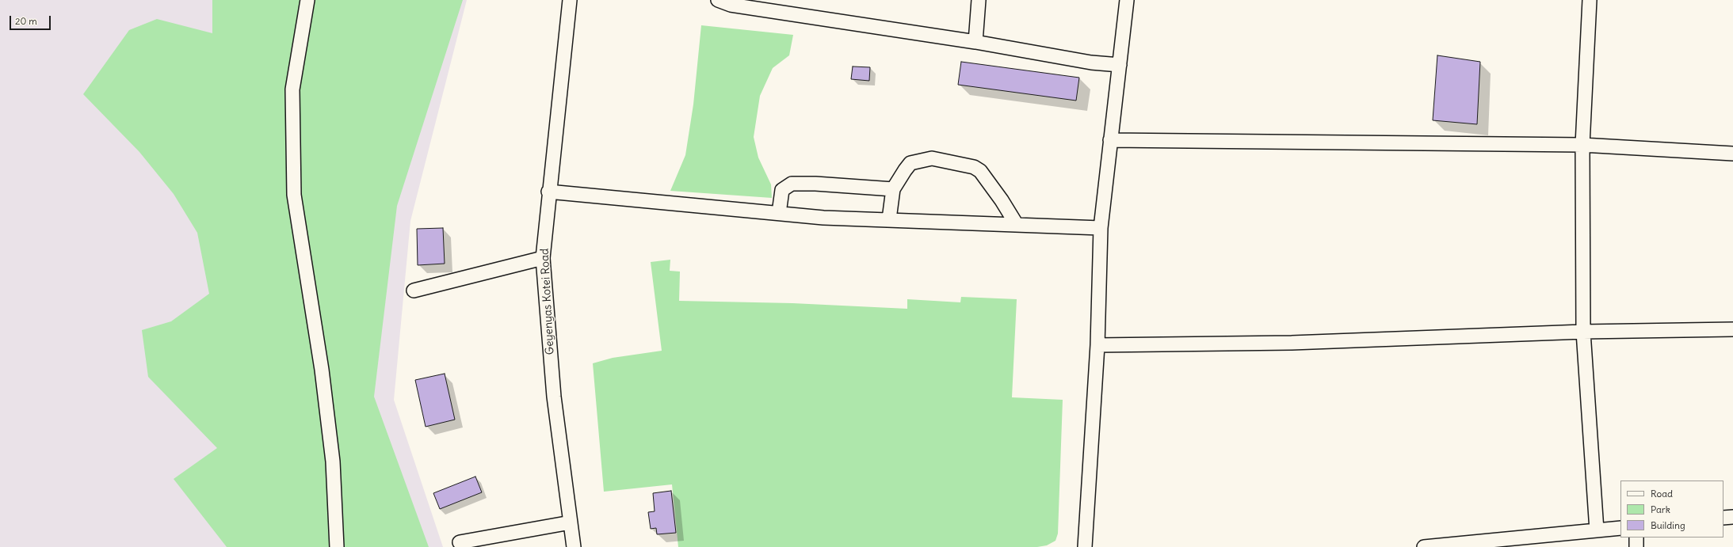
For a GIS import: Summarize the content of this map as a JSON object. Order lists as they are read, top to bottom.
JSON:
{
  "streets": {
    "street": ["Geyenyas Kotei Road"]
  },
  "legend": ["Road", "Park", "Building"],
  "scale_bar": "20 m"
}
